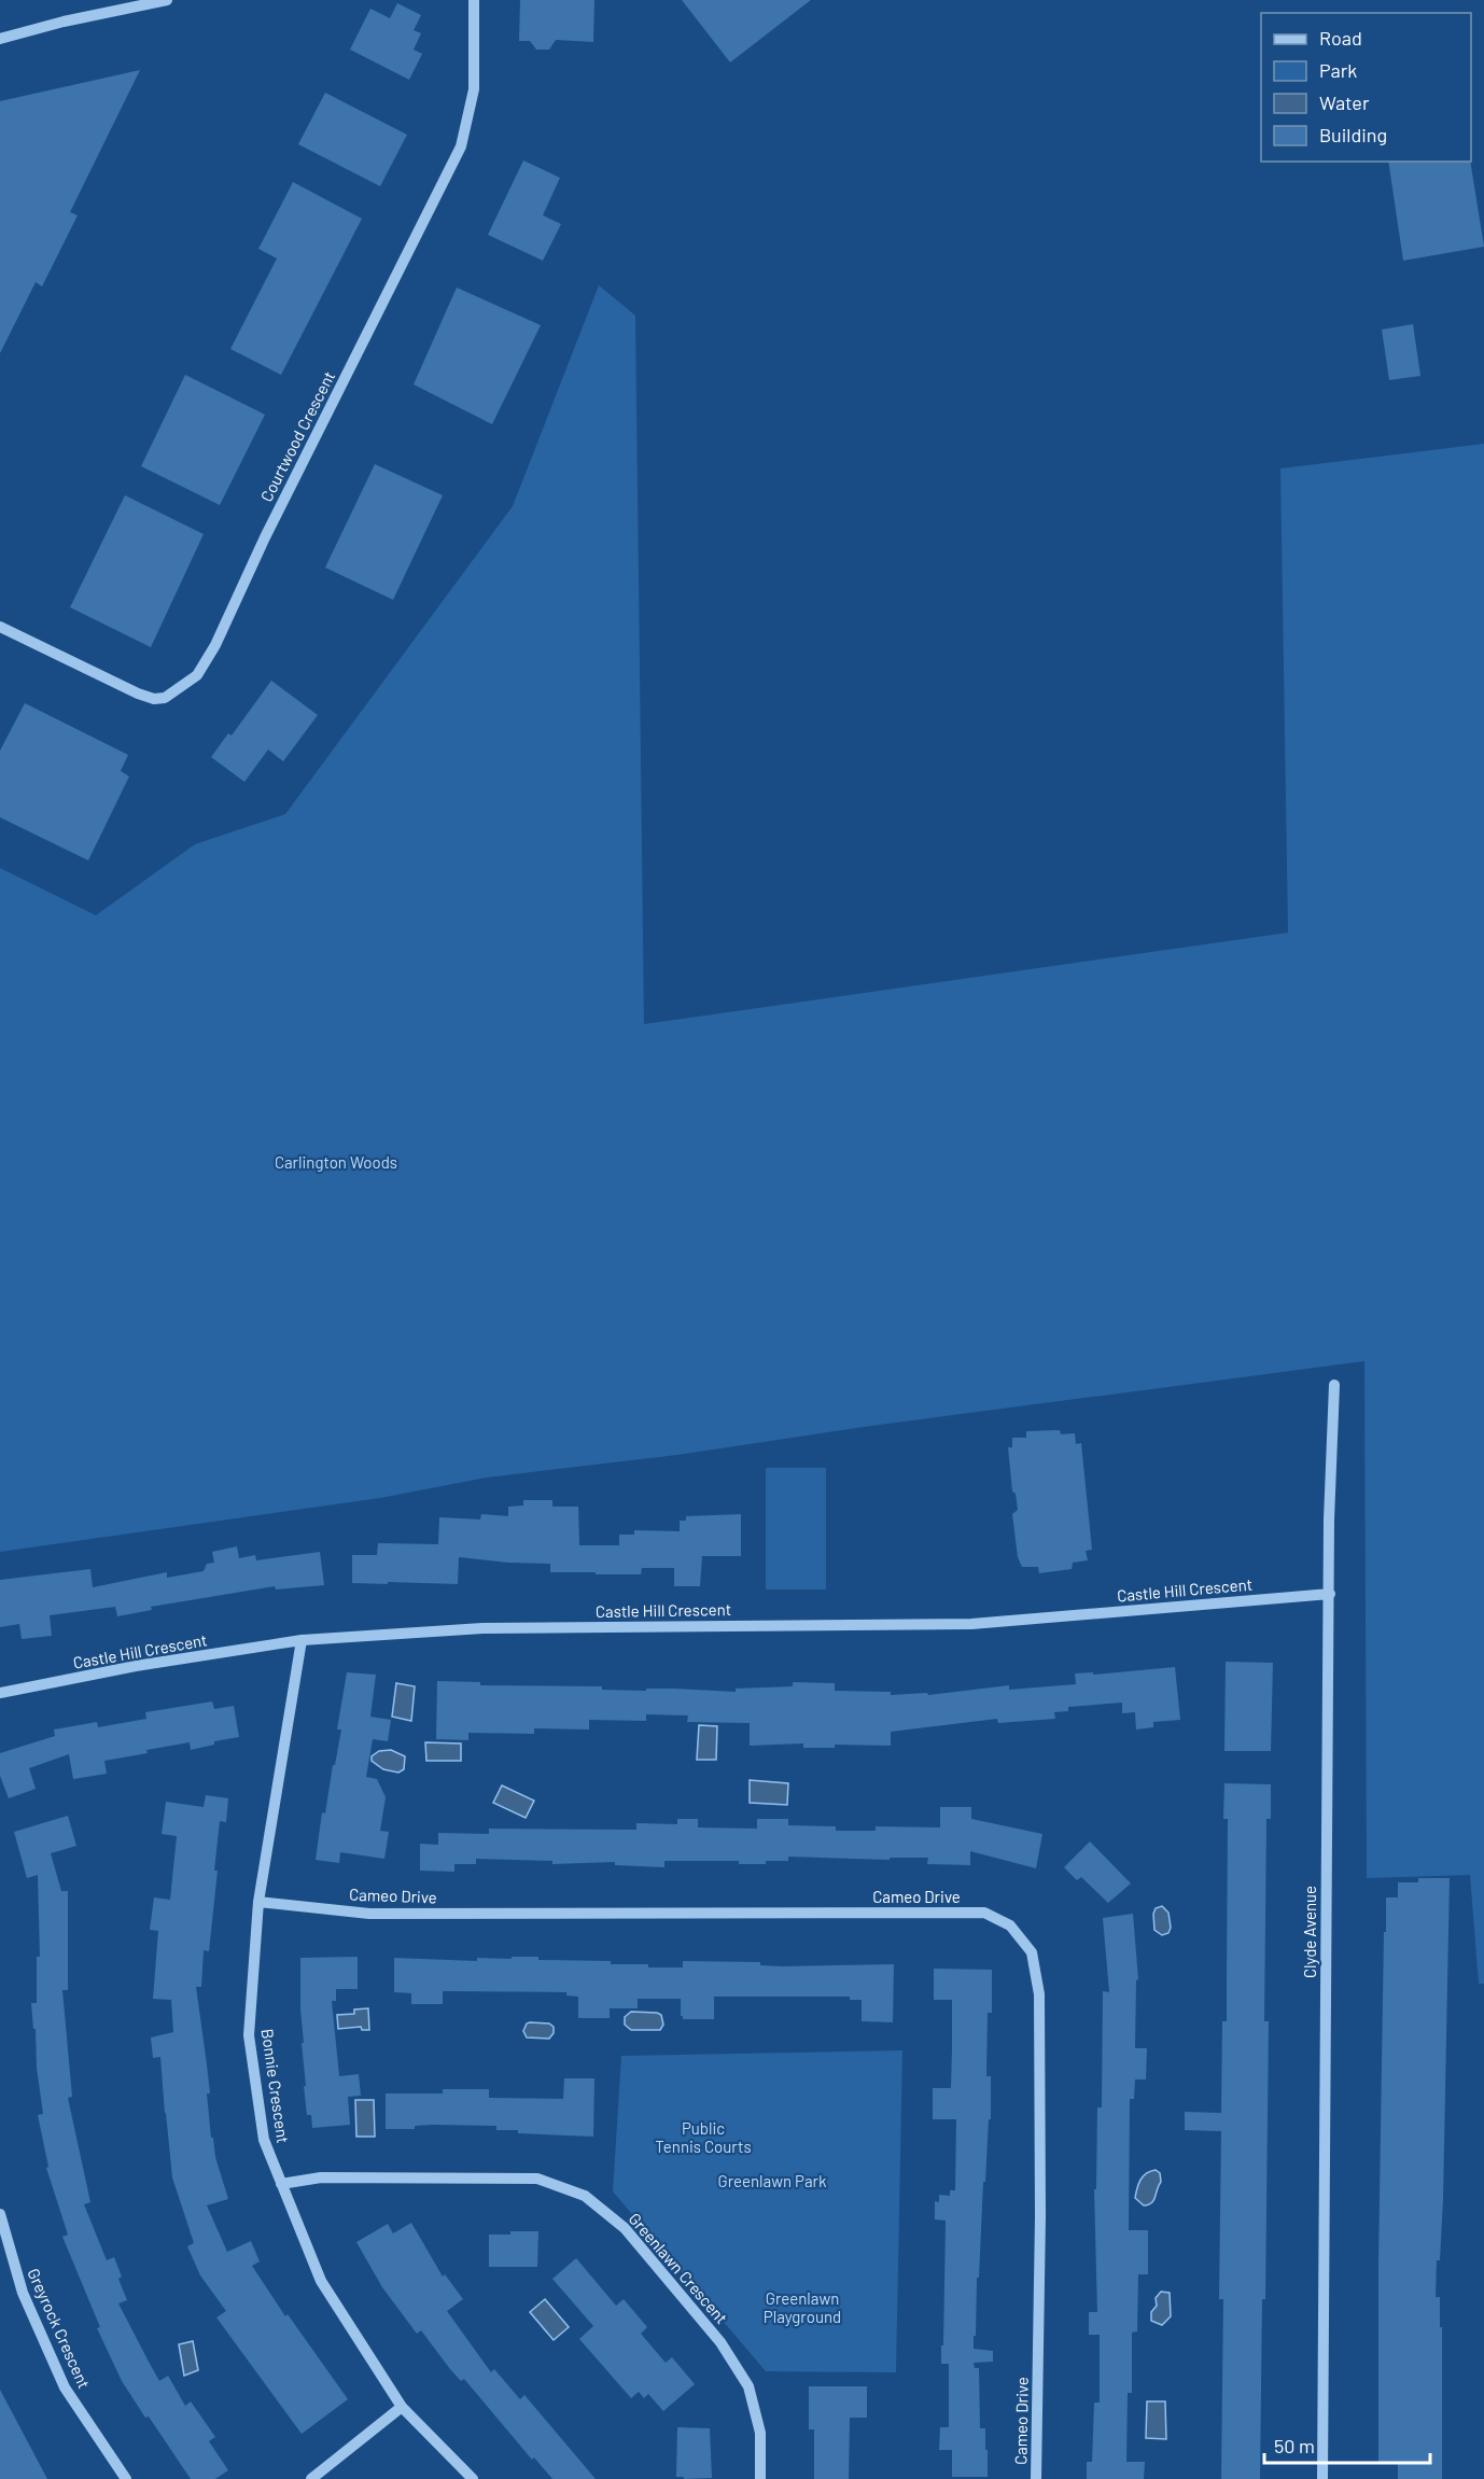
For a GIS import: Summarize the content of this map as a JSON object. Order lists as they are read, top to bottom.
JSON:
{
  "streets": {
    "street": [
      "Courtwood Crescent",
      "Castle Hill Crescent",
      "Cameo Drive",
      "Clyde Avenue",
      "Bonnie Crescent",
      "Greenlawn Crescent",
      "Greyrock Crescent"
    ]
  },
  "crossings": [
    ["Castle Hill Crescent", "Clyde Avenue"],
    ["Castle Hill Crescent", "Bonnie Crescent"],
    ["Cameo Drive", "Bonnie Crescent"],
    ["Bonnie Crescent", "Greenlawn Crescent"]
  ],
  "parks": [
    "Carlington Woods",
    "Public Tennis Courts",
    "Greenlawn Park",
    "Greenlawn Playground"
  ],
  "legend": [
    "Road",
    "Park",
    "Water",
    "Building"
  ],
  "scale_bar": "50 m"
}
